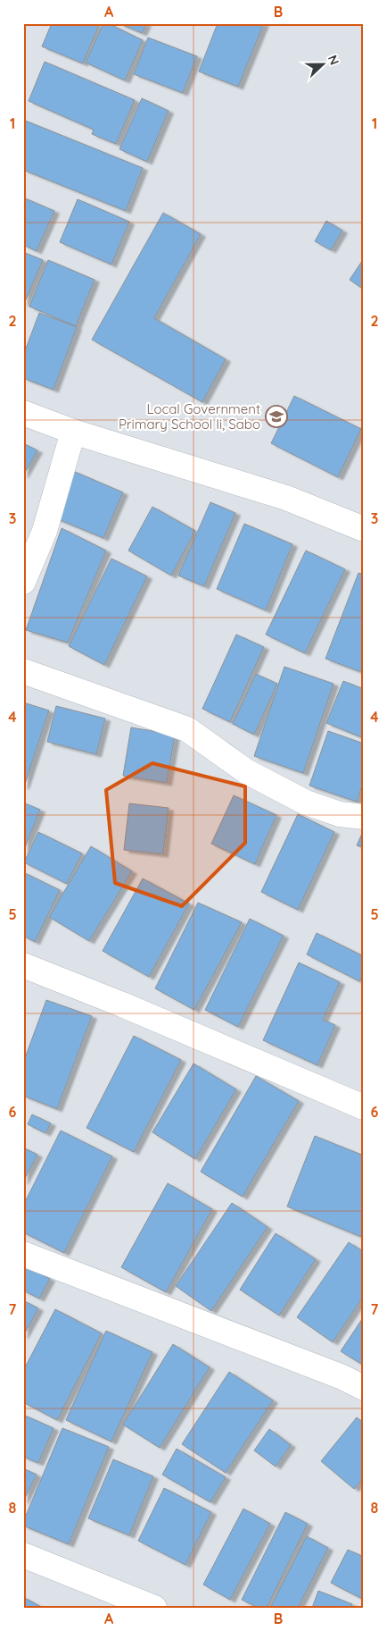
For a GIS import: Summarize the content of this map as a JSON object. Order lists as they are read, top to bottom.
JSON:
{
  "places": {
    "school or university": ["Local Government Primary School Ii, Sabo"]
  },
  "north": "right",
  "grid": {
    "columns": ["A", "B"],
    "rows": [
      "1",
      "2",
      "3",
      "4",
      "5",
      "6",
      "7",
      "8"
    ]
  }
}
